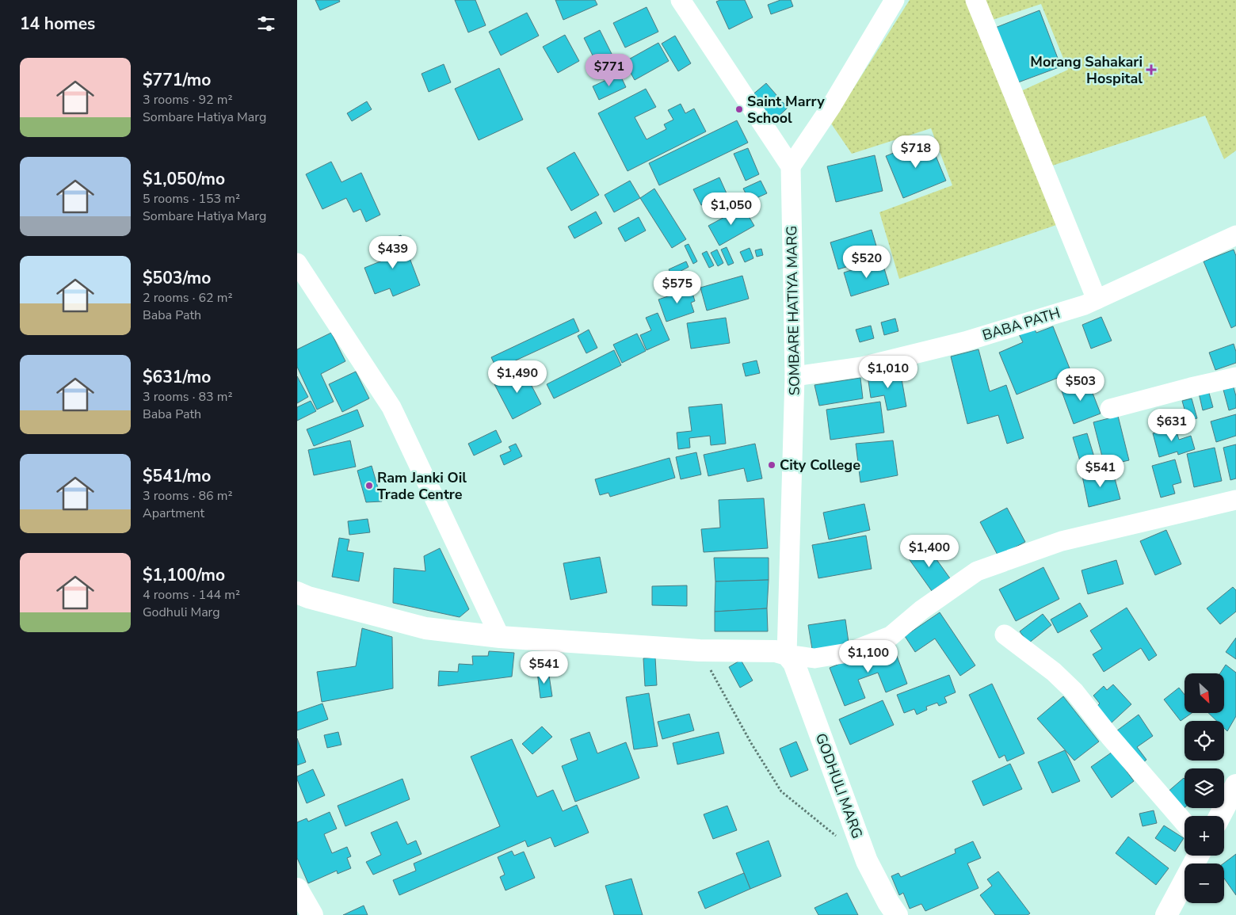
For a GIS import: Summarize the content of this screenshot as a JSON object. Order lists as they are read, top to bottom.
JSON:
{
  "streets": {
    "main road": ["GODHULI MARG"],
    "street": ["SOMBARE HATIYA MARG", "BABA PATH"]
  },
  "crossings": [
    ["SOMBARE HATIYA MARG", "BABA PATH"],
    ["SOMBARE HATIYA MARG", "GODHULI MARG"]
  ],
  "places": {
    "health": ["Morang Sahakari Hospital"],
    "other": ["Saint Marry School", "City College", "Ram Janki Oil Trade Centre"]
  },
  "north": "bottom right",
  "page": {
    "heading": "14 homes",
    "list": [
      {
        "name": "$771/mo",
        "note": "3 rooms · 92 m² · Sombare Hatiya Marg"
      },
      {
        "name": "$1,050/mo",
        "note": "5 rooms · 153 m² · Sombare Hatiya Marg"
      },
      {
        "name": "$503/mo",
        "note": "2 rooms · 62 m² · Baba Path"
      },
      {
        "name": "$631/mo",
        "note": "3 rooms · 83 m² · Baba Path"
      },
      {
        "name": "$541/mo",
        "note": "3 rooms · 86 m² · Apartment"
      },
      {
        "name": "$1,100/mo",
        "note": "4 rooms · 144 m² · Godhuli Marg"
      }
    ],
    "price": [
      "$771",
      "$718",
      "$1,050",
      "$439",
      "$520",
      "$575",
      "$1,010",
      "$1,490",
      "$503",
      "$631",
      "$541",
      "$1,400",
      "$1,100",
      "$541"
    ],
    "map_buttons": ["+", "−"]
  }
}
